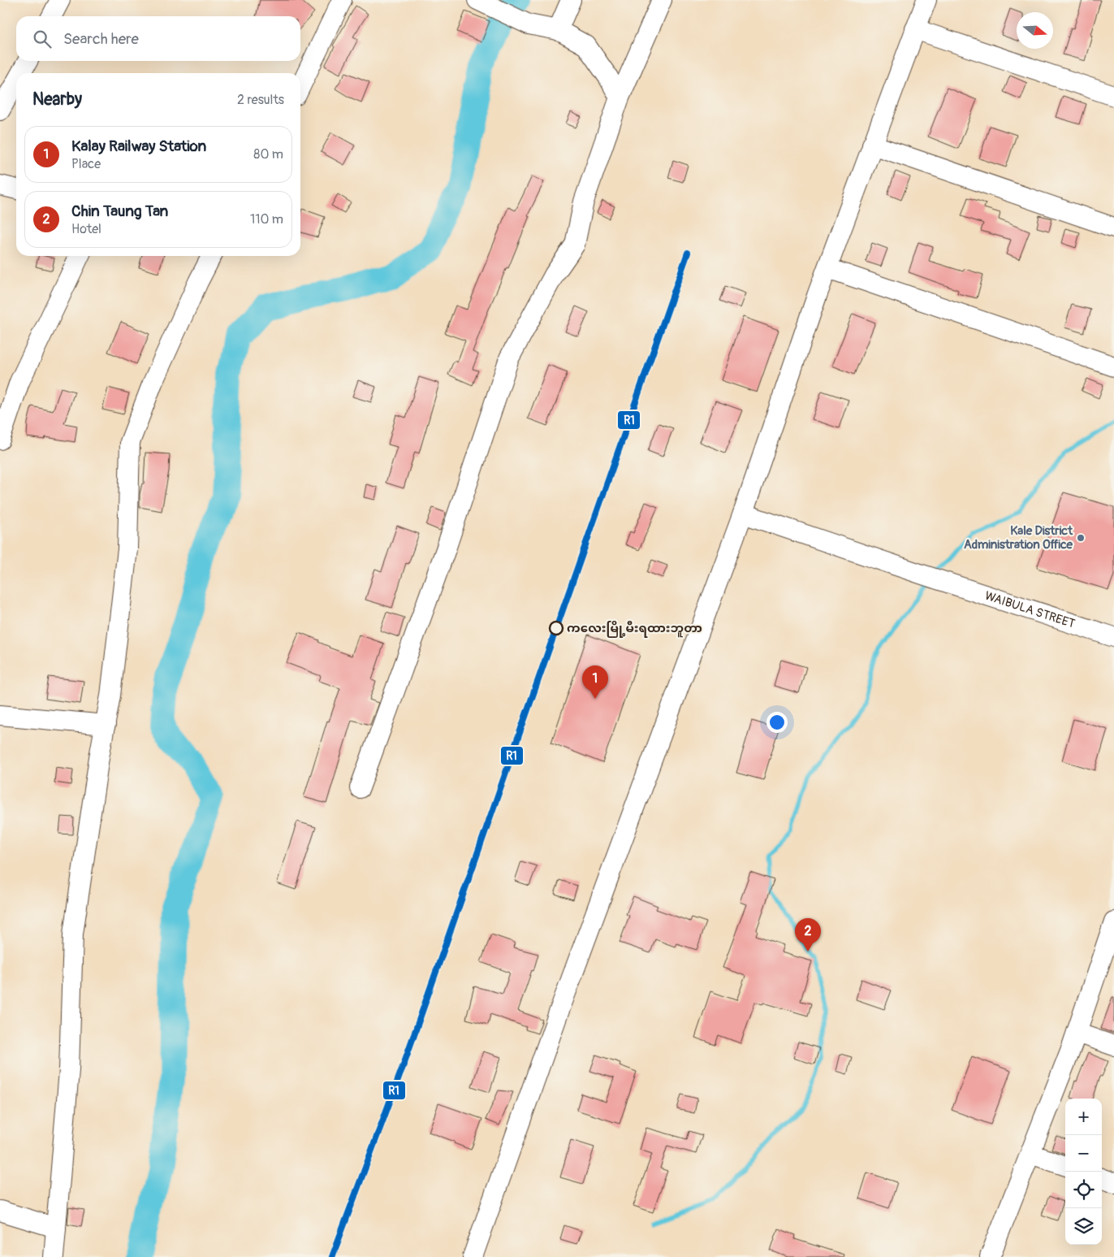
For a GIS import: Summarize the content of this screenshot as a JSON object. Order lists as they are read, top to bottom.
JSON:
{
  "streets": {
    "street": ["WAIBULA STREET"]
  },
  "places": ["Kale District Administration Office", "ကလေးမြို့မီးရထားဘူတာ"],
  "lines": ["transit line R1"],
  "north": "right",
  "page": {
    "search": "Search here",
    "heading": ["Nearby", "2 results"],
    "list": [
      {
        "mark": "1",
        "name": "Kalay Railway Station",
        "note": "Place",
        "value": "80 m"
      },
      {
        "mark": "2",
        "name": "Chin Taung Tan",
        "note": "Hotel",
        "value": "110 m"
      }
    ],
    "pins": ["1", "2"],
    "map_buttons": ["+", "−"]
  }
}
